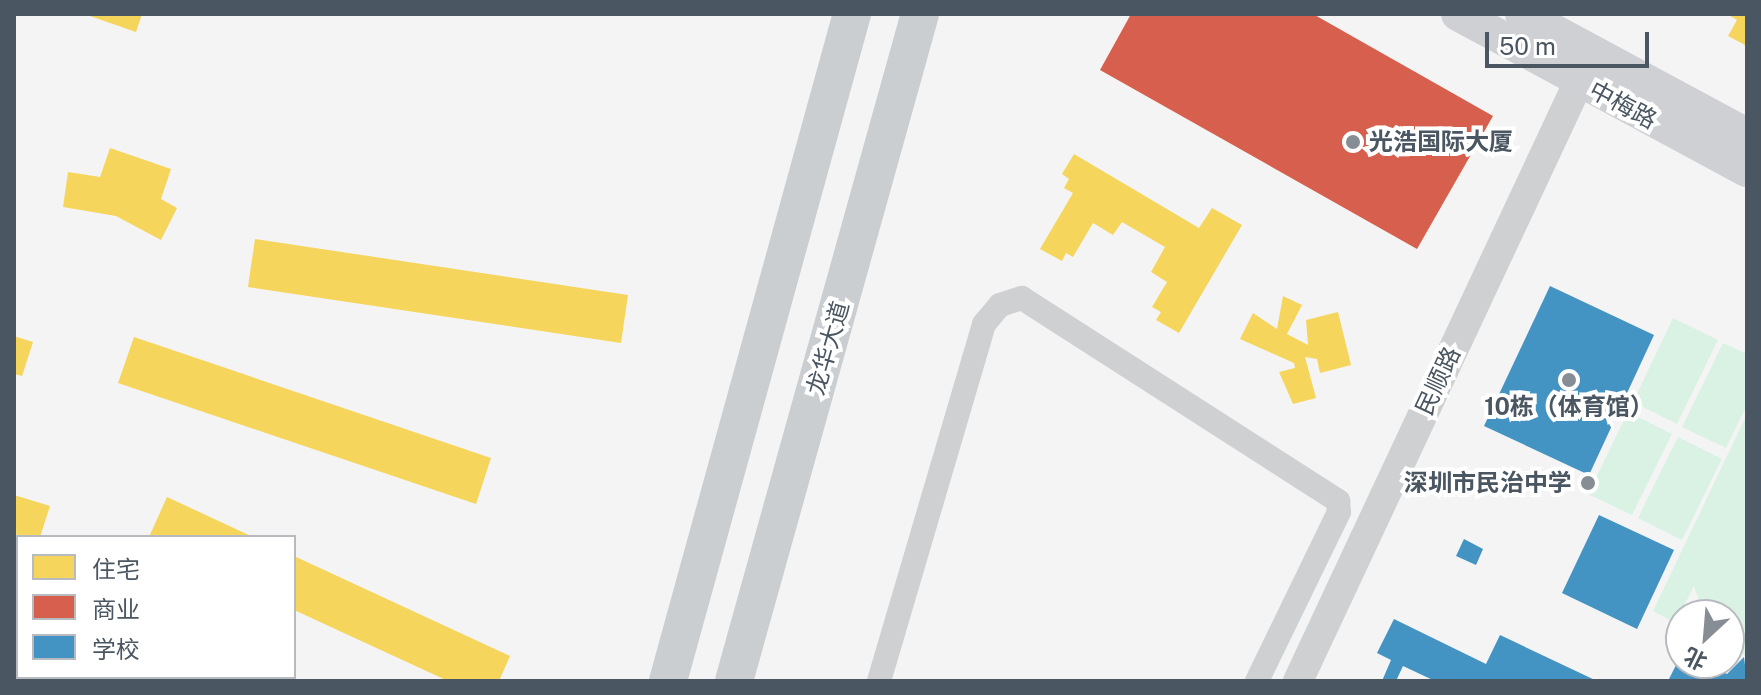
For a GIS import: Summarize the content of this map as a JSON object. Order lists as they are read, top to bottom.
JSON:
{
  "streets": {
    "main road": ["中梅路", "龙华大道"],
    "street": ["民顺路"]
  },
  "crossings": [
    ["中梅路", "民顺路"]
  ],
  "places": ["光浩国际大厦", "10栋（体育馆）", "深圳市民治中学"],
  "legend": ["住宅", "商业", "学校"],
  "scale_bar": "50 m",
  "north": "bottom left"
}
